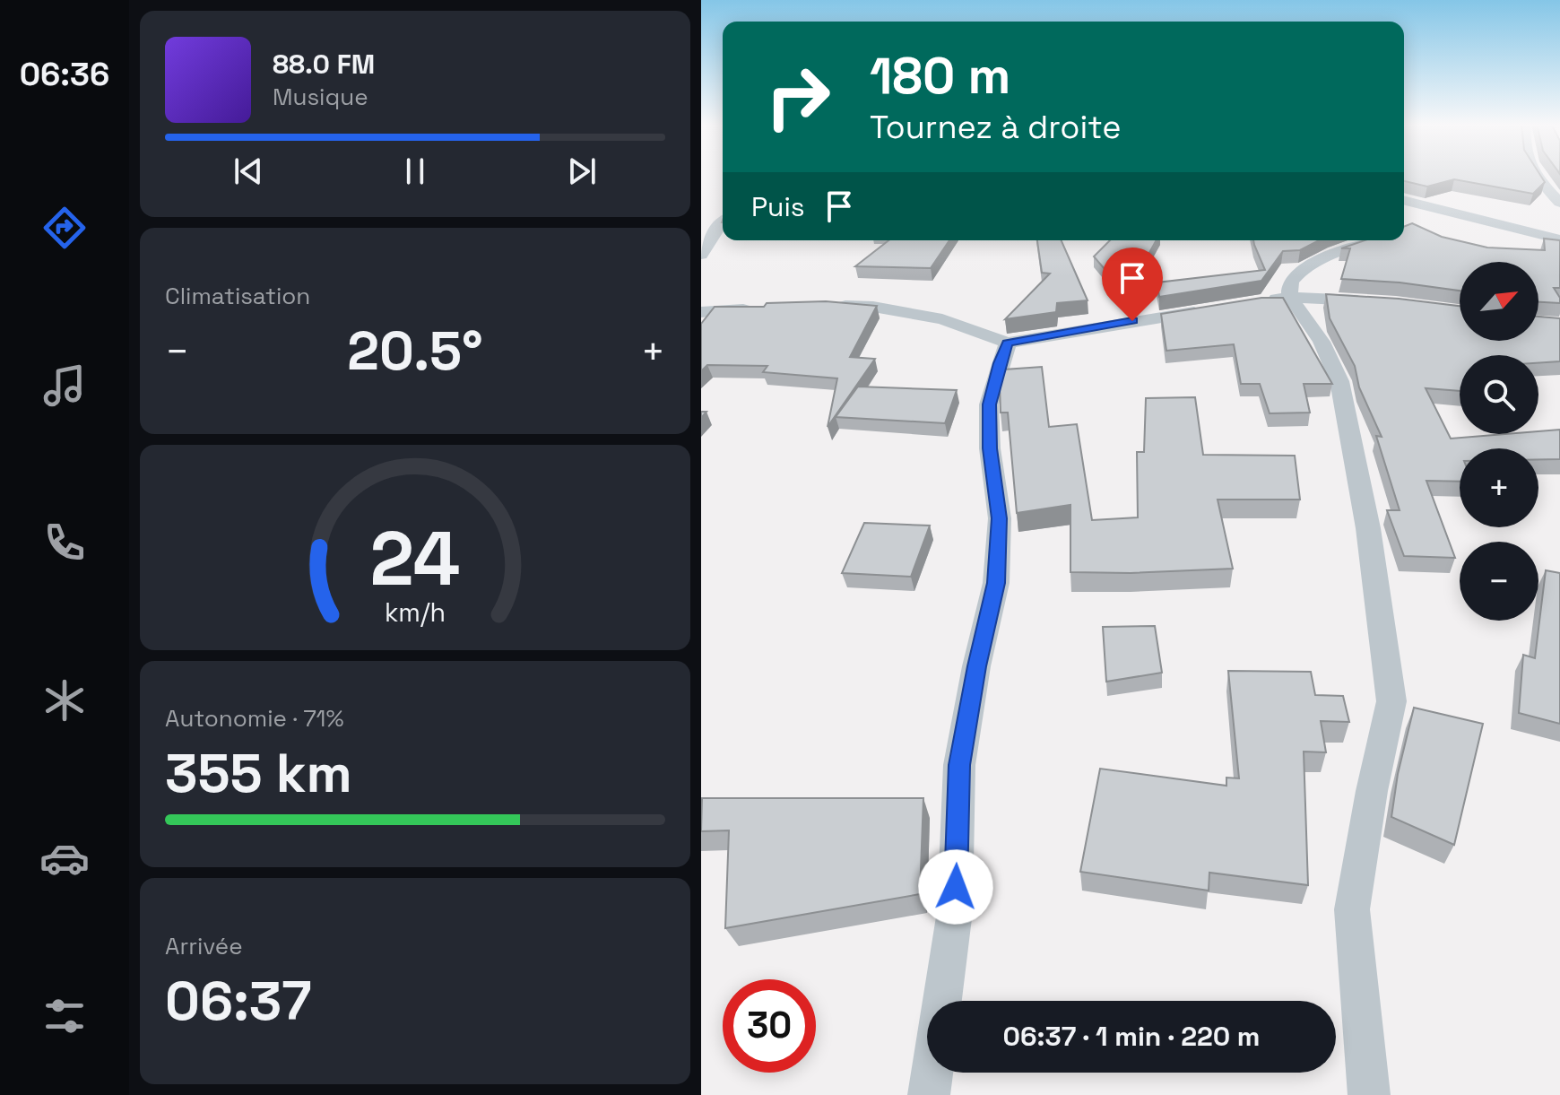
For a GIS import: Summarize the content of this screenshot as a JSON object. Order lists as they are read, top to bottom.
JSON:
{
  "north": "top right",
  "page": {
    "tabs": "06:36",
    "turn": ["180 m", "Tournez à droite"],
    "song": ["88.0 FM", "Musique"],
    "then": "Puis",
    "tile": [
      "Climatisation",
      ["Autonomie · 71%", "355 km"],
      ["Arrivée", "06:37"]
    ],
    "map_buttons": ["+", "−"],
    "heat": ["−", "20.5°", "+"],
    "limit": "30",
    "trip": "06:37 · 1 min · 220 m",
    "gauge": ["24", "km/h"]
  }
}
